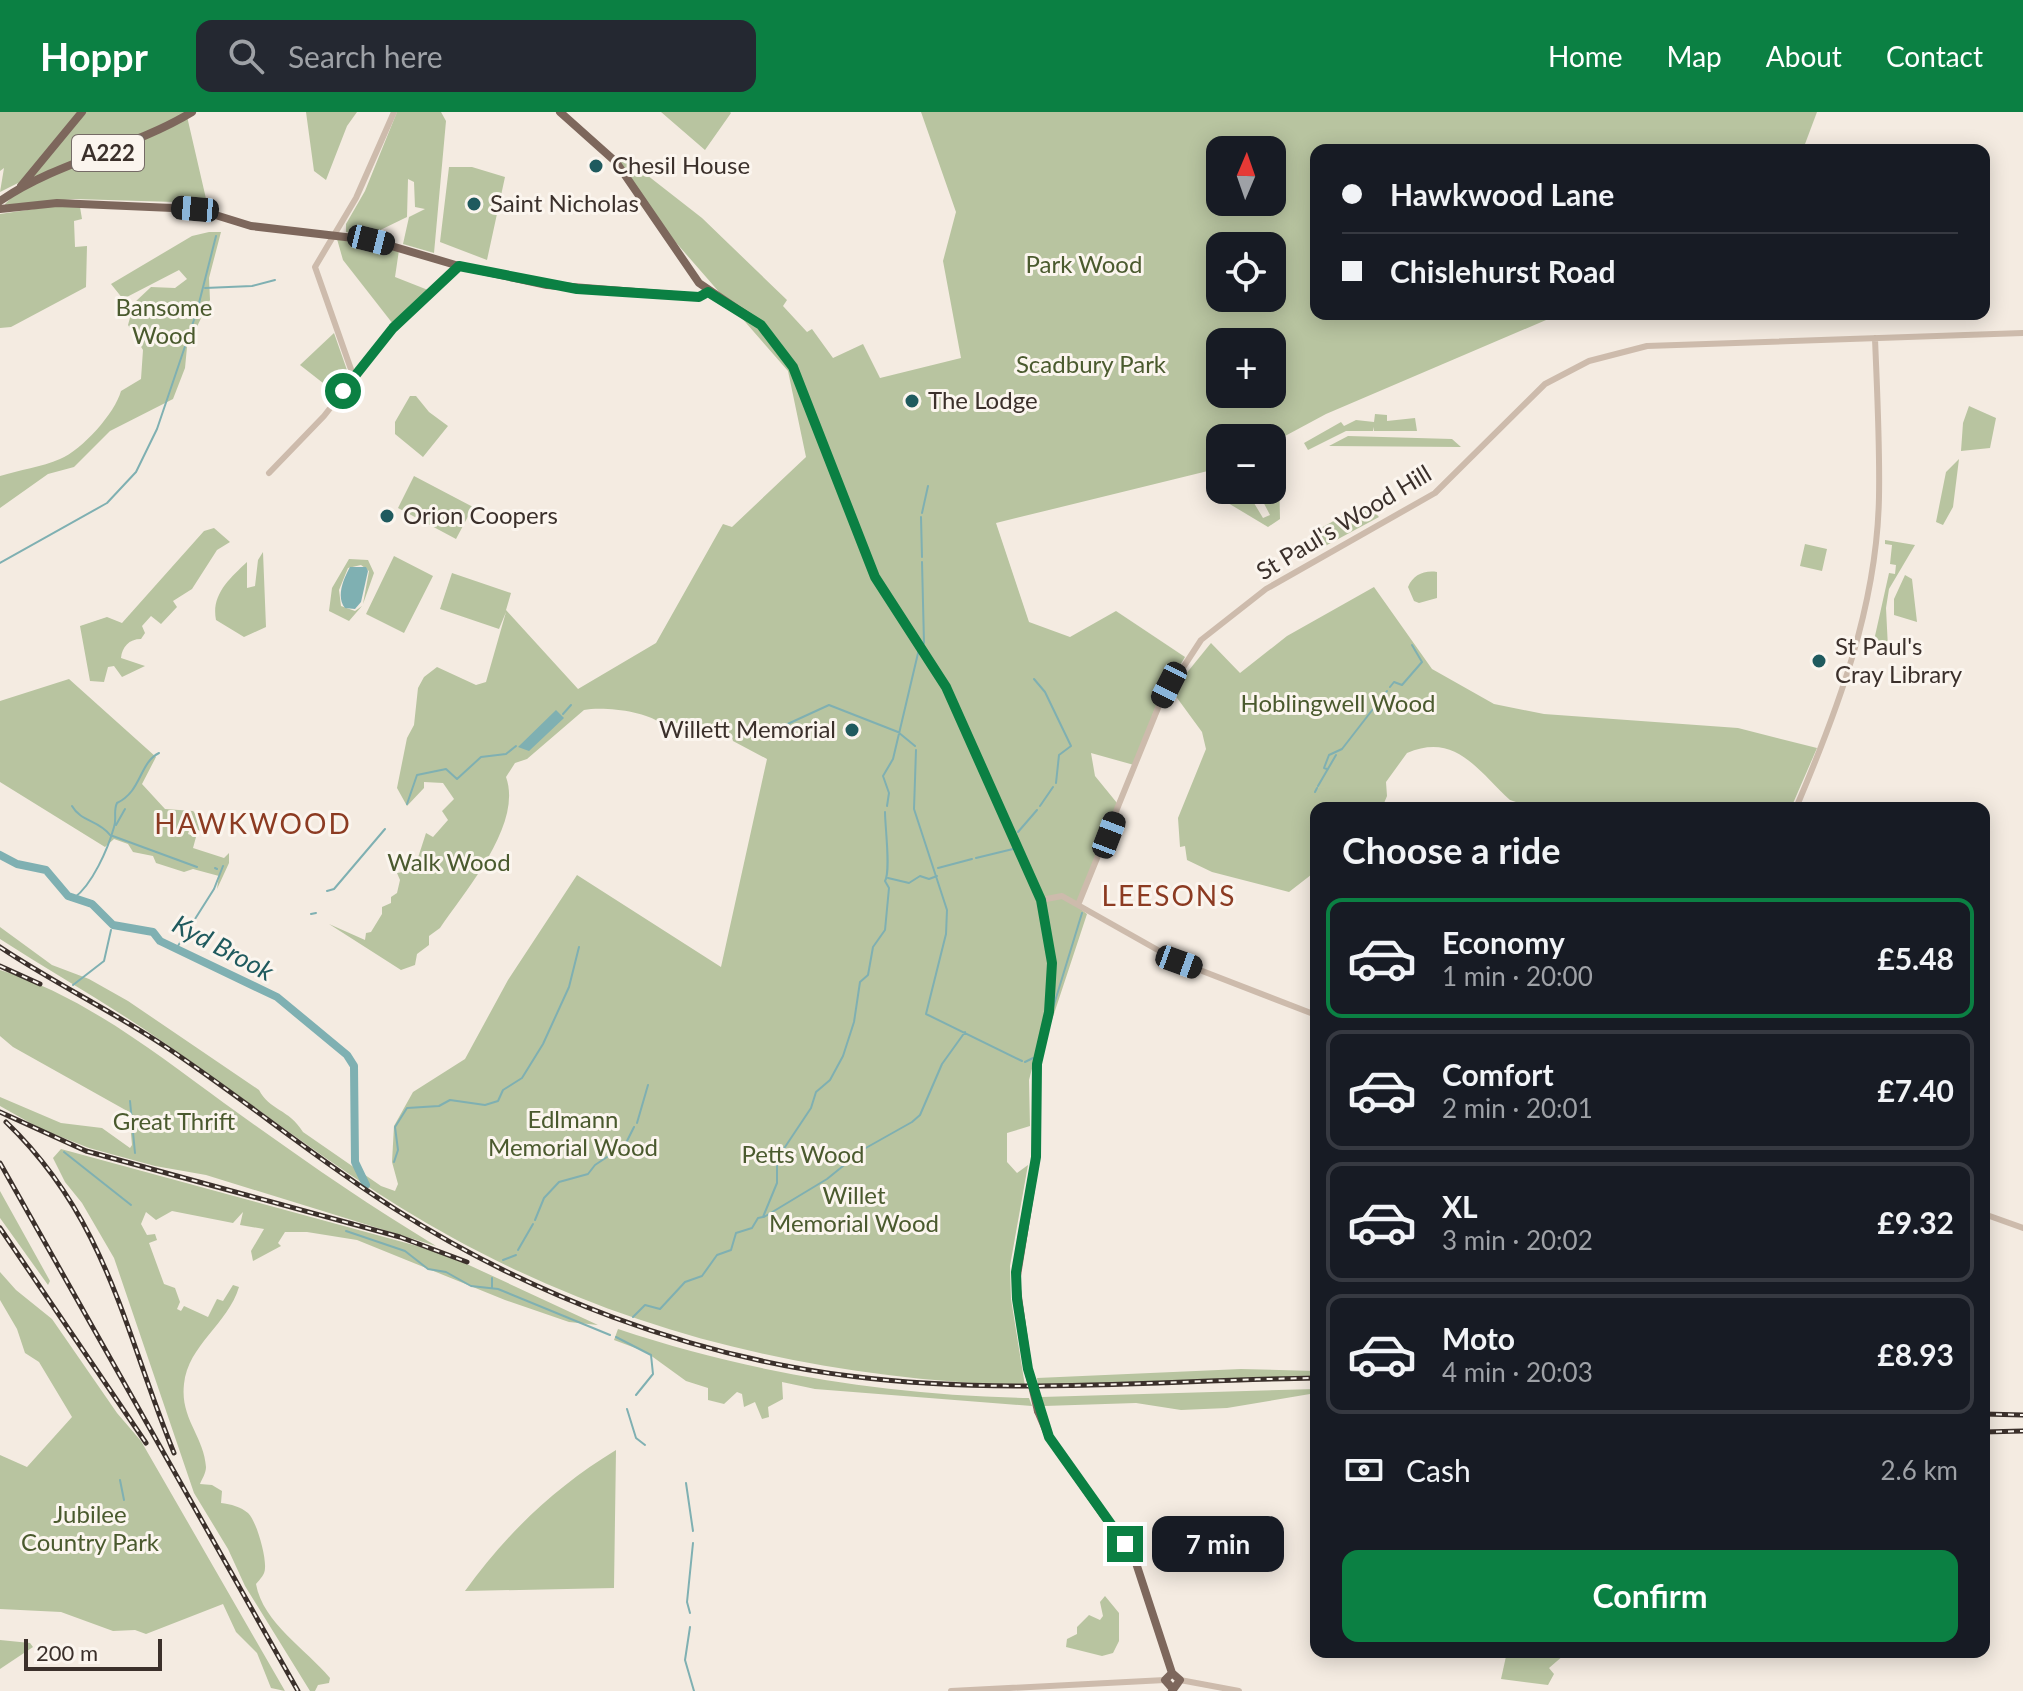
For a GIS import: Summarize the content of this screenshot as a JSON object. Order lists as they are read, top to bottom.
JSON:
{
  "streets": {
    "main road": ["A222"],
    "street": ["St Paul's Wood Hill"]
  },
  "districts": ["HAWKWOOD", "LEESONS"],
  "water": ["Kyd Brook"],
  "parks": [
    "Park Wood",
    "Bansome Wood",
    "Scadbury Park",
    "Hoblingwell Wood",
    "Walk Wood",
    "Edlmann Memorial Wood",
    "Great Thrift",
    "Petts Wood",
    "Willet Memorial Wood",
    "Jubilee Country Park"
  ],
  "places": [
    "Chesil House",
    "Saint Nicholas",
    "The Lodge",
    "Orion Coopers",
    "St Paul's Cray Library",
    "Willett Memorial"
  ],
  "scale_bar": "200 m",
  "north": "top",
  "page": {
    "header": "Hoppr",
    "search": "Search here",
    "nav": [
      "Home",
      "Map",
      "About",
      "Contact"
    ],
    "map_buttons": ["+", "−"],
    "banner": ["Hawkwood Lane", "Chislehurst Road"],
    "heading": "Choose a ride",
    "list": [
      {
        "name": "Economy",
        "note": "1 min · 20:00",
        "value": "£5.48"
      },
      {
        "name": "Comfort",
        "note": "2 min · 20:01",
        "value": "£7.40"
      },
      {
        "name": "XL",
        "note": "3 min · 20:02",
        "value": "£9.32"
      },
      {
        "name": "Moto",
        "note": "4 min · 20:03",
        "value": "£8.93"
      }
    ],
    "pay": ["Cash", "2.6 km"],
    "bubble": "7 min",
    "buttons": "Confirm",
    "scale": "200 m"
  }
}
